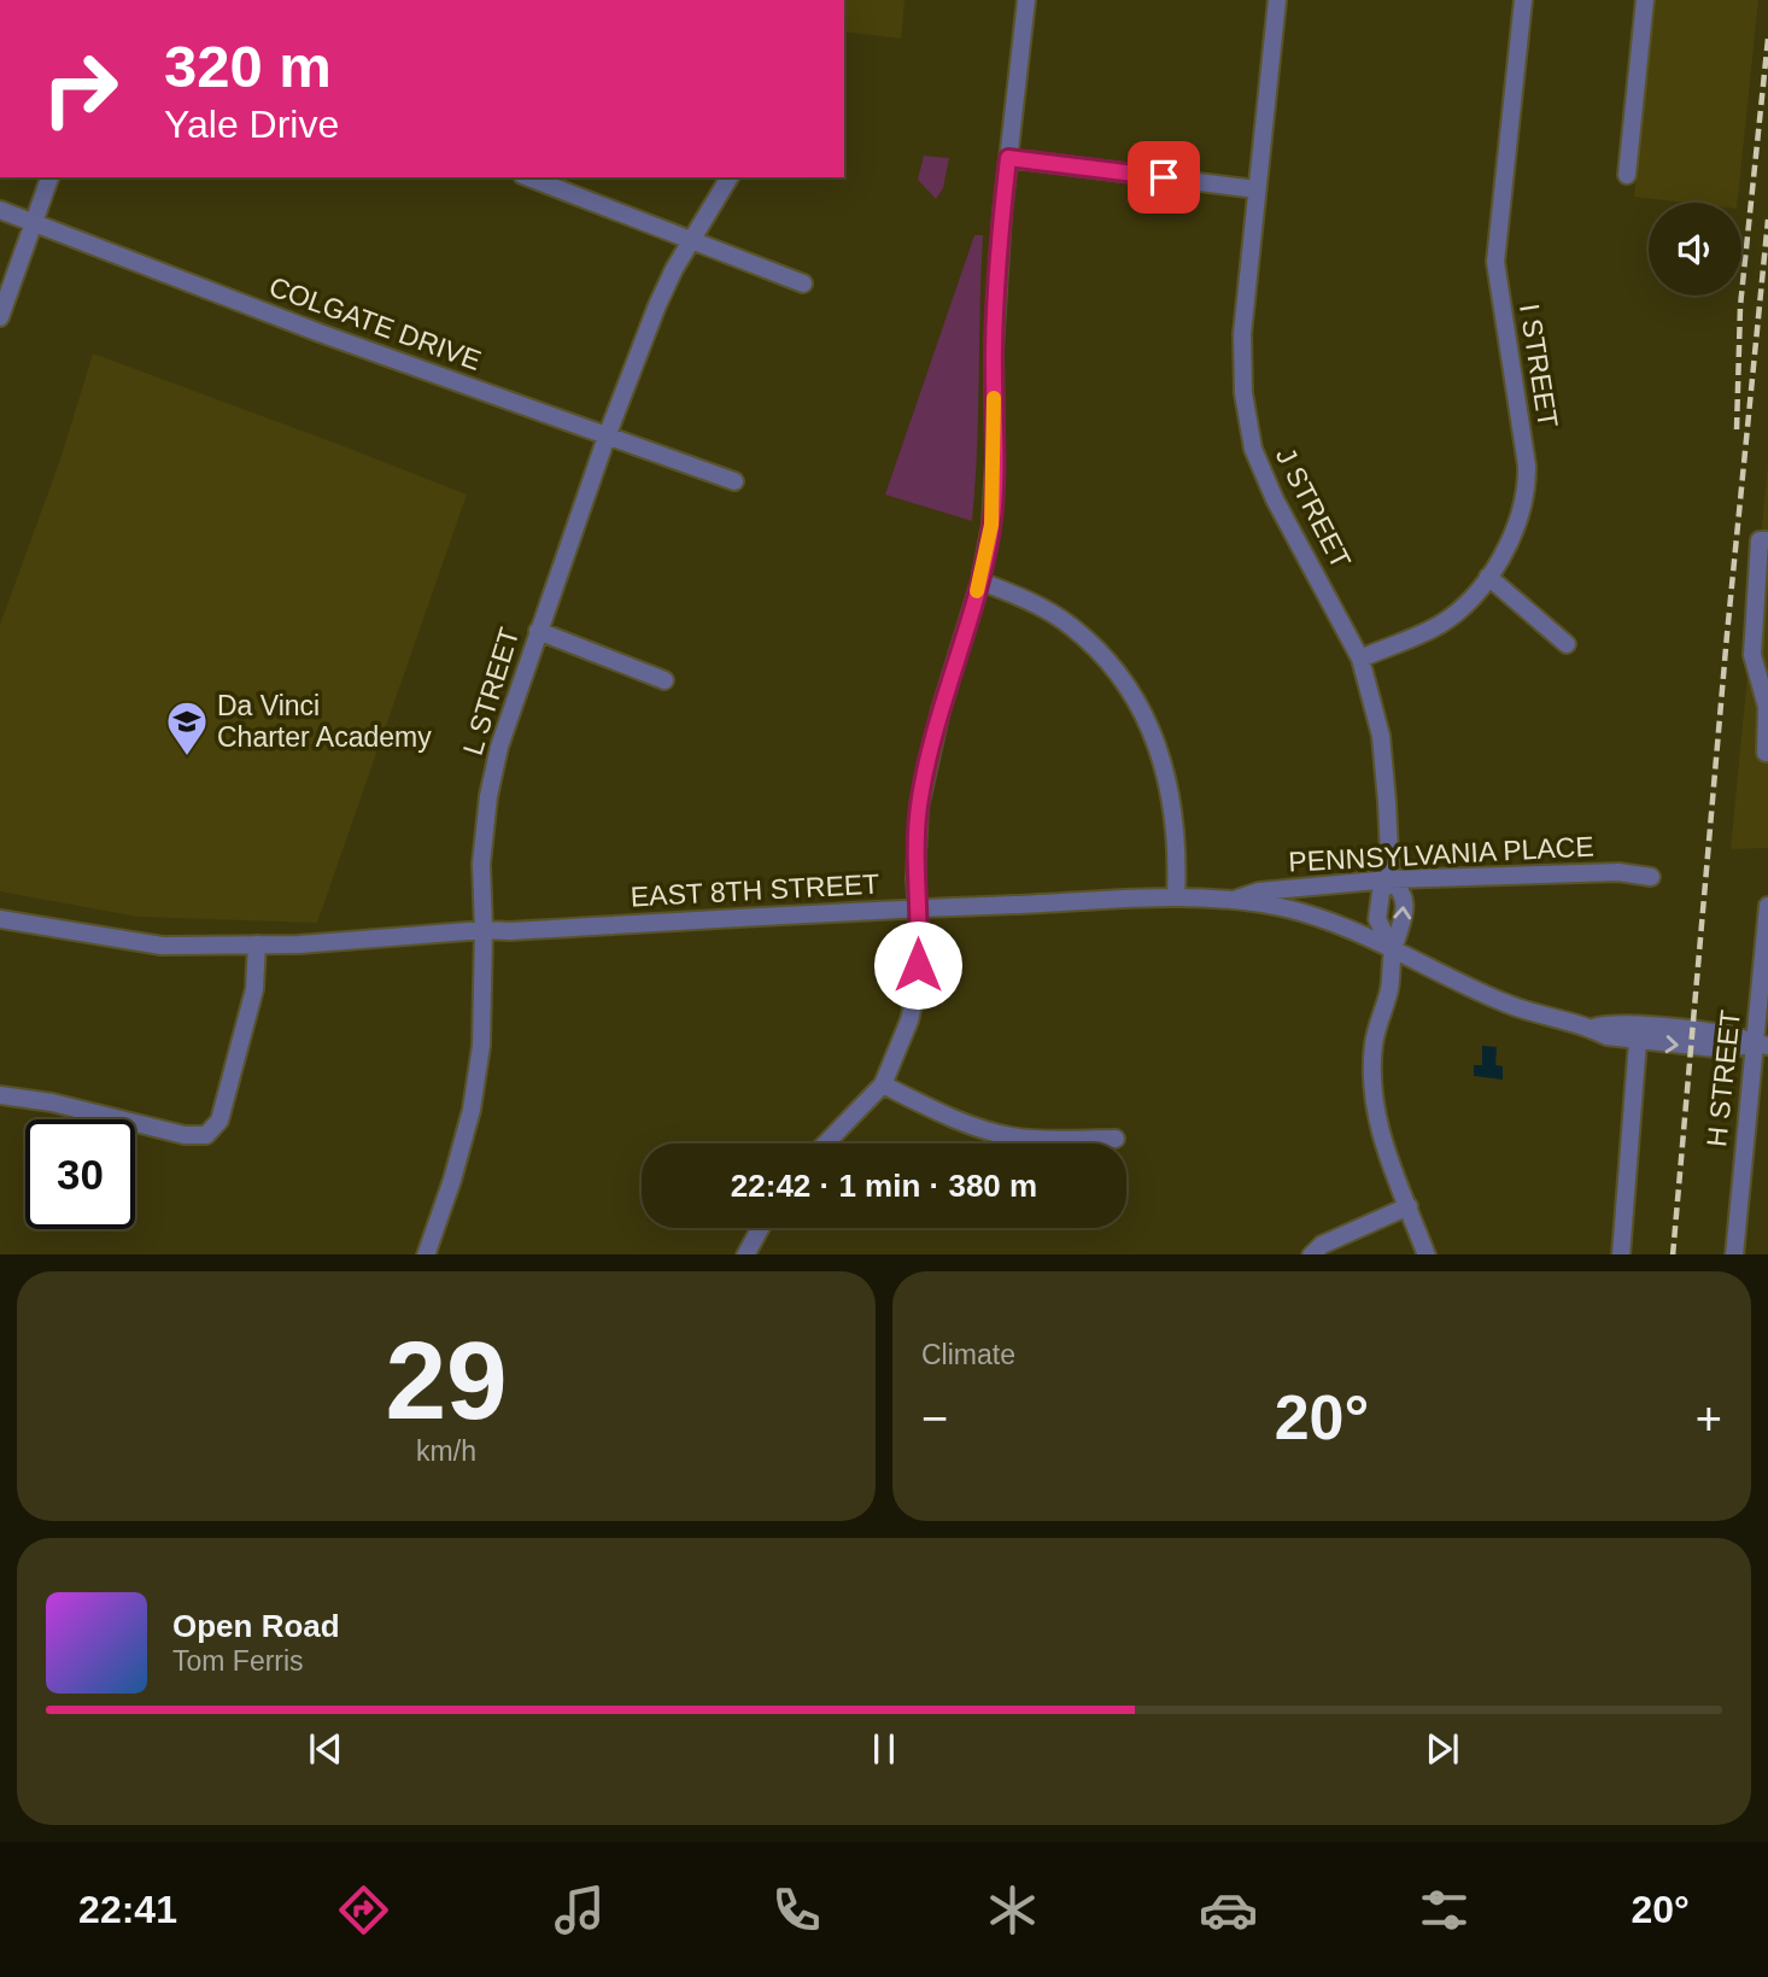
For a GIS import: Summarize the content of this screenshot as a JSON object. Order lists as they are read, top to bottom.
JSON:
{
  "streets": {
    "street": [
      "COLGATE DRIVE",
      "I STREET",
      "J STREET",
      "L STREET",
      "PENNSYLVANIA PLACE",
      "EAST 8TH STREET",
      "H STREET"
    ]
  },
  "crossings": [
    ["COLGATE DRIVE", "L STREET"],
    ["I STREET", "J STREET"],
    ["J STREET", "PENNSYLVANIA PLACE"],
    ["J STREET", "EAST 8TH STREET"],
    ["L STREET", "EAST 8TH STREET"],
    ["PENNSYLVANIA PLACE", "EAST 8TH STREET"],
    ["EAST 8TH STREET", "H STREET"]
  ],
  "places": {
    "school or university": ["Da Vinci Charter Academy"]
  },
  "page": {
    "turn": ["320 m", "Yale Drive"],
    "limit": "30",
    "trip": "22:42 · 1 min · 380 m",
    "tile": [
      ["29", "km/h"],
      "Climate"
    ],
    "heat": ["−", "20°", "+"],
    "song": ["Open Road", "Tom Ferris"],
    "tabs": ["22:41", "20°"]
  }
}
